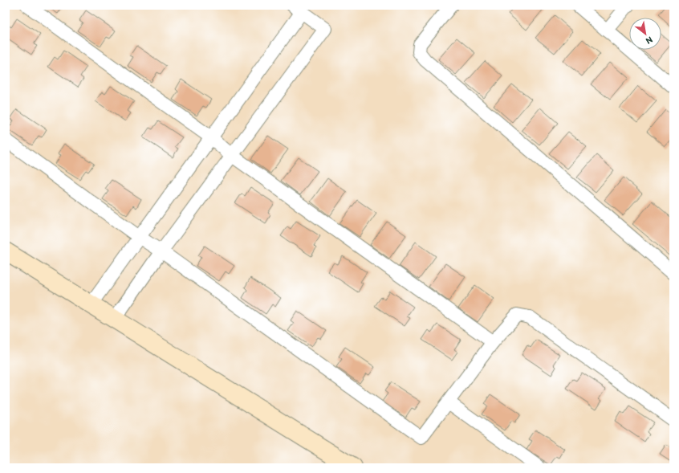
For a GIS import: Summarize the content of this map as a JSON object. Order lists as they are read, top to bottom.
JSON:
{
  "north": "bottom right"
}
